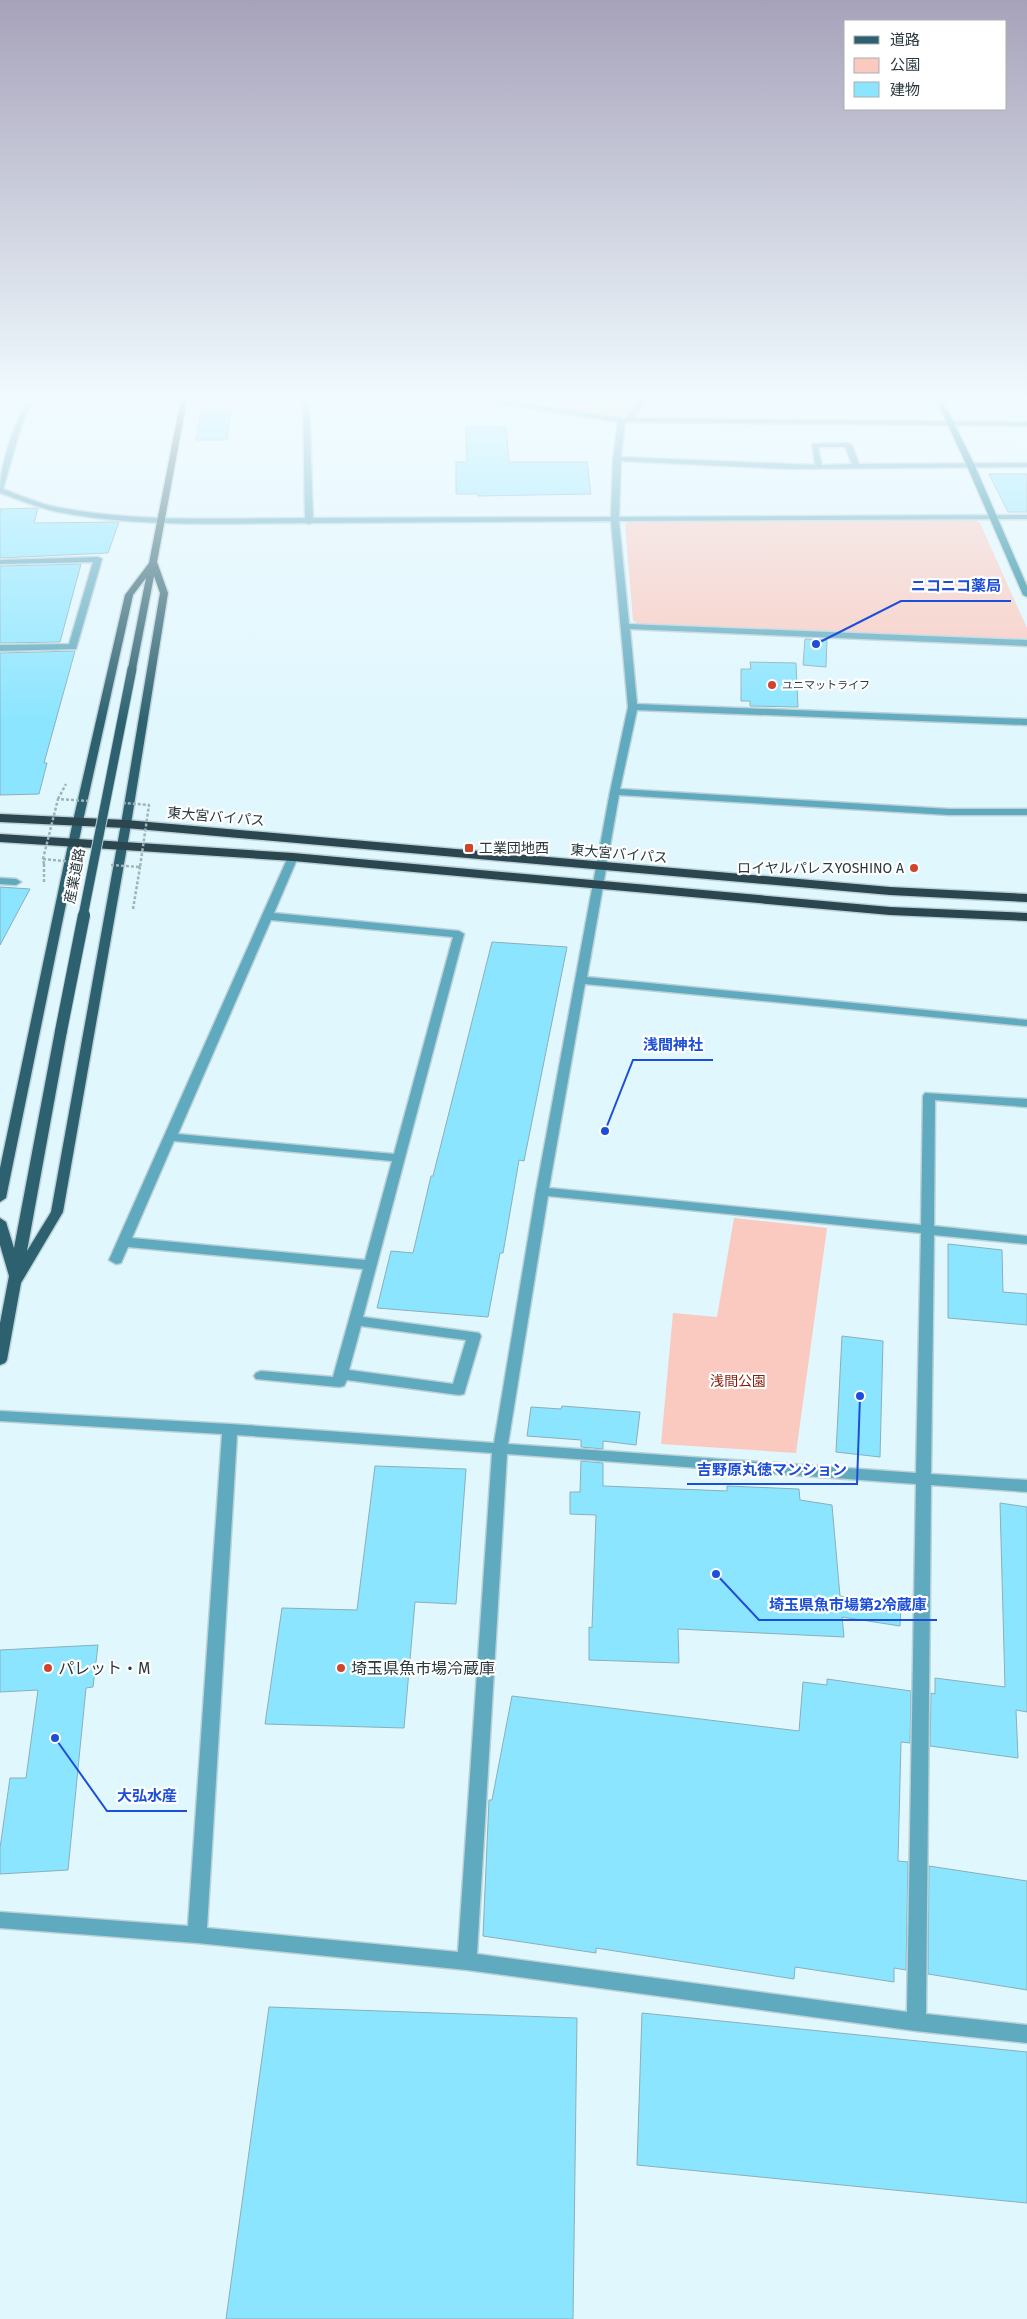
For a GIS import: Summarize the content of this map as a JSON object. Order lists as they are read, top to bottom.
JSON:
{
  "streets": {
    "highway": ["東大宮バイパス"],
    "main road": ["産業道路"]
  },
  "parks": ["浅間公園"],
  "places": {
    "other": [
      "ニコニコ薬局",
      "ユニマットライフ",
      "ロイヤルパレスYOSHINO A",
      "浅間神社",
      "吉野原丸徳マンション",
      "埼玉県魚市場第2冷蔵庫",
      "パレット・M",
      "埼玉県魚市場冷蔵庫",
      "大弘水産"
    ],
    "transit": ["工業団地西"]
  },
  "legend": ["道路", "公園", "建物"]
}
